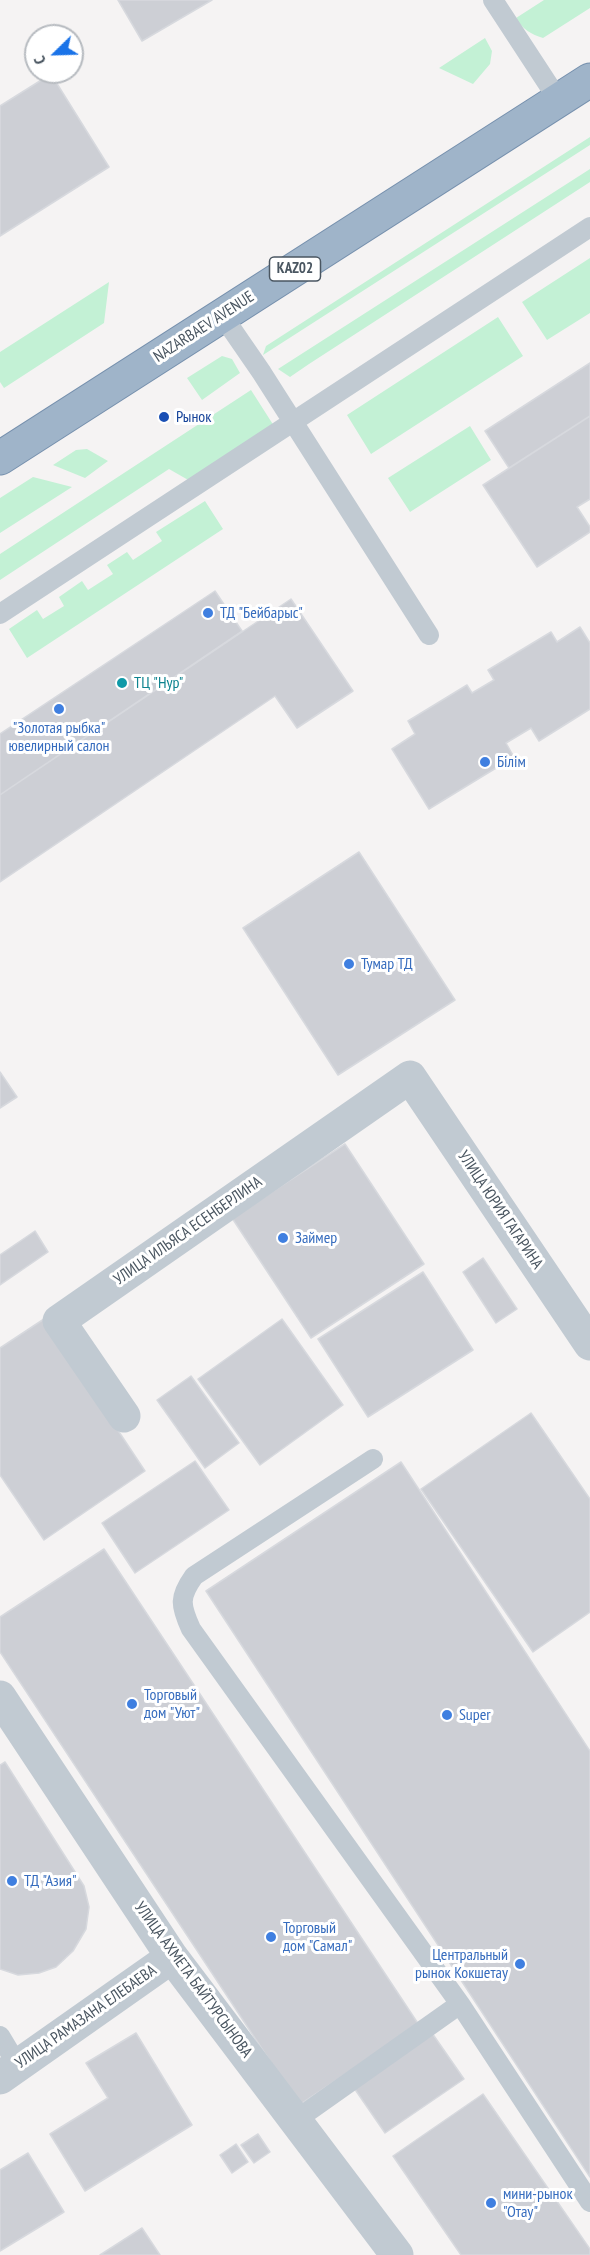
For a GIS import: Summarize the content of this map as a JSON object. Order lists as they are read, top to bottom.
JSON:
{
  "streets": {
    "highway": ["KАZ02", "NAZARBAEV AVENUE"],
    "street": [
      "УЛИЦА ЮРИЯ ГАГАРИНА",
      "УЛИЦА ИЛЬЯСА ЕСЕНБЕРЛИНА",
      "УЛИЦА АХМЕТА БАЙТУРСЫНОВА",
      "УЛИЦА РАМАЗАНА ЕЛЕБАЕВА"
    ]
  },
  "crossings": [
    ["УЛИЦА ЮРИЯ ГАГАРИНА", "УЛИЦА ИЛЬЯСА ЕСЕНБЕРЛИНА"],
    ["УЛИЦА АХМЕТА БАЙТУРСЫНОВА", "УЛИЦА РАМАЗАНА ЕЛЕБАЕВА"]
  ],
  "places": [
    "Рынок",
    "ТД \"Бейбарыс\"",
    "ТЦ \"Нур\"",
    "\"Золотая рыбка\" ювелирный салон",
    "Білім",
    "Тумар ТД",
    "Займер",
    "Торговый дом \"Уют\"",
    "Super",
    "ТД \"Азия\"",
    "Торговый дом \"Самал\"",
    "Центральный рынок Кокшетау",
    "мини-рынок \"Отау\""
  ],
  "north": "bottom left"
}
